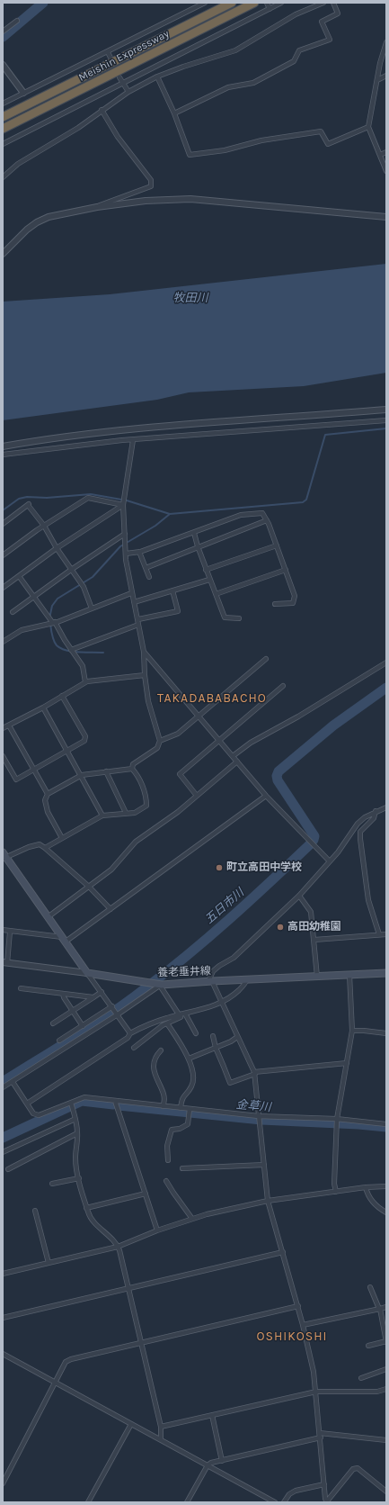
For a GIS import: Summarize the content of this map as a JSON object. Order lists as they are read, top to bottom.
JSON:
{
  "streets": {
    "highway": ["Meishin Expressway"],
    "main road": ["養老垂井線"]
  },
  "districts": ["TAKADABABACHO", "OSHIKOSHI"],
  "water": ["牧田川", "五日市川", "金草川"],
  "places": ["町立高田中学校", "高田幼稚園"]
}
